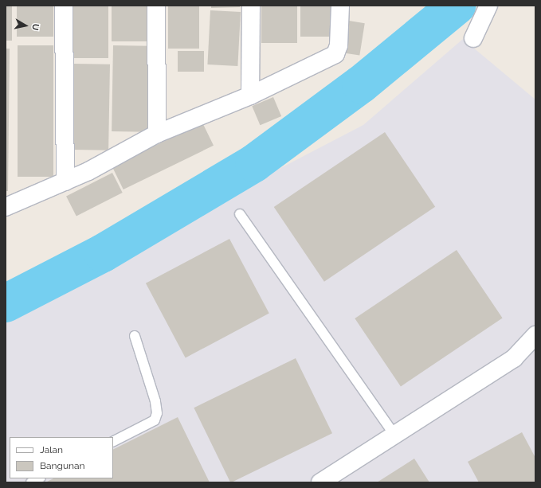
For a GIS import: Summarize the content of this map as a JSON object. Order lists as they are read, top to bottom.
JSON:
{
  "legend": ["Jalan", "Bangunan"],
  "north": "right"
}
